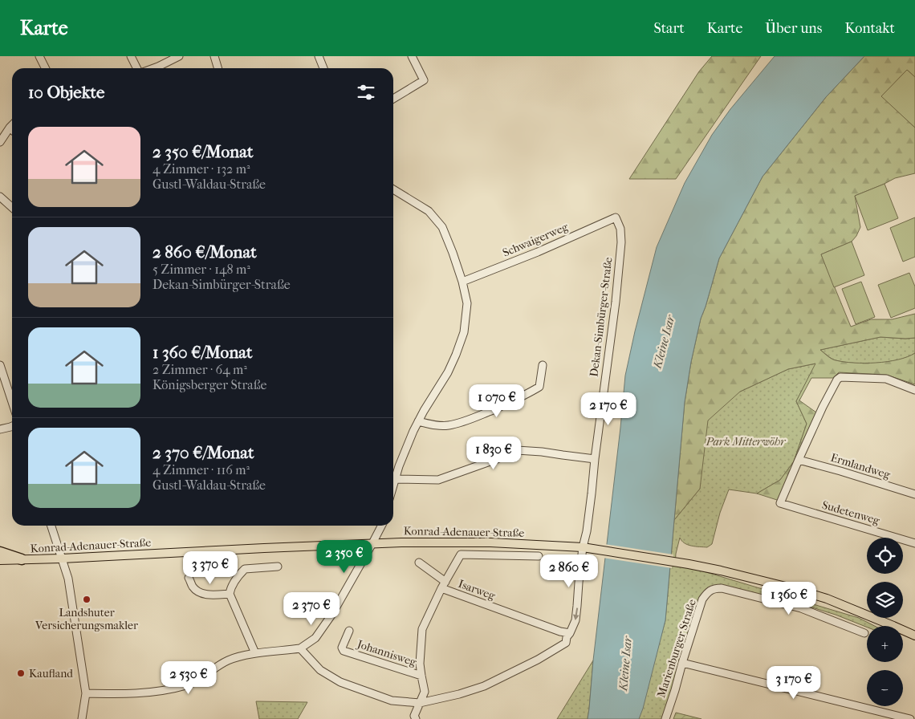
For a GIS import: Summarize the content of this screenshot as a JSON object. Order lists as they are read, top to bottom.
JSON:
{
  "streets": {
    "main road": ["Konrad-Adenauer-Straße"],
    "street": [
      "Schwaigerweg",
      "Dekan-Simbürger-Straße",
      "Ermlandweg",
      "Sudetenweg",
      "Isarweg",
      "Marienburger Straße",
      "Johannisweg"
    ]
  },
  "crossings": [
    ["Schwaigerweg", "Dekan-Simbürger-Straße"],
    ["Dekan-Simbürger-Straße", "Konrad-Adenauer-Straße"],
    ["Dekan-Simbürger-Straße", "Isarweg"],
    ["Dekan-Simbürger-Straße", "Johannisweg"],
    ["Ermlandweg", "Sudetenweg"],
    ["Isarweg", "Johannisweg"]
  ],
  "water": ["Kleine Isar"],
  "parks": ["Park Mitterwöhr"],
  "places": ["Landshuter Versicherungsmakler", "Kaufland"],
  "page": {
    "header": "Karte",
    "nav": [
      "Start",
      "Karte",
      "Über uns",
      "Kontakt"
    ],
    "heading": "10 Objekte",
    "list": [
      {
        "name": "2 350 €/Monat",
        "note": "4 Zimmer · 132 m² · Gustl-Waldau-Straße"
      },
      {
        "name": "2 860 €/Monat",
        "note": "5 Zimmer · 148 m² · Dekan-Simbürger-Straße"
      },
      {
        "name": "1 360 €/Monat",
        "note": "2 Zimmer · 64 m² · Königsberger Straße"
      },
      {
        "name": "2 370 €/Monat",
        "note": "4 Zimmer · 116 m² · Gustl-Waldau-Straße"
      }
    ],
    "price": [
      "1 070 €",
      "2 170 €",
      "1 830 €",
      "2 350 €",
      "3 370 €",
      "2 860 €",
      "1 360 €",
      "2 370 €",
      "2 530 €",
      "3 170 €"
    ],
    "map_buttons": ["+", "−"]
  }
}
